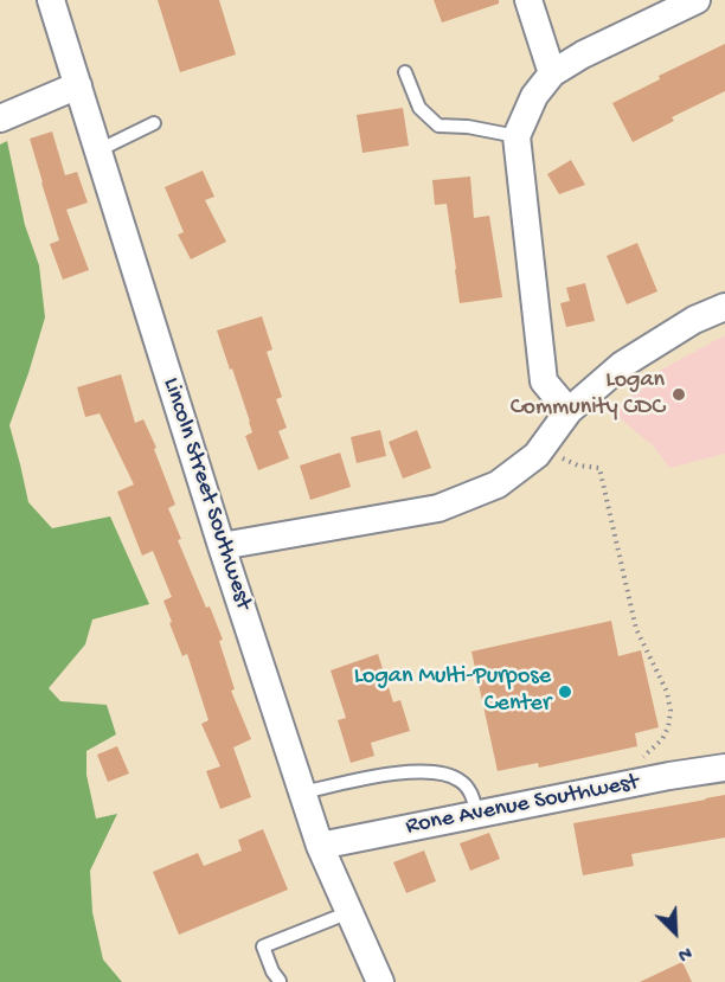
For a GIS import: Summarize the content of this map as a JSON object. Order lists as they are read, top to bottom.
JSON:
{
  "streets": {
    "street": ["Lincoln Street Southwest", "Rone Avenue Southwest"]
  },
  "crossings": [
    ["Lincoln Street Southwest", "Rone Avenue Southwest"]
  ],
  "places": ["Logan Community CDC", "Logan Multi-Purpose Center"],
  "north": "bottom right"
}
